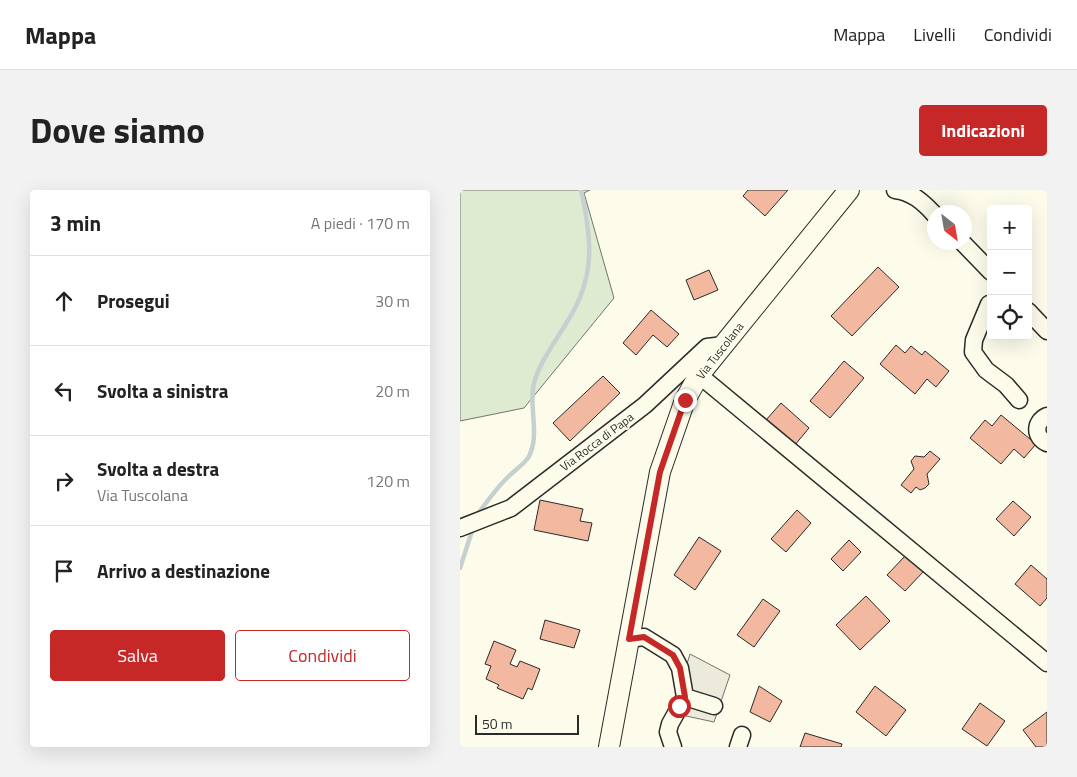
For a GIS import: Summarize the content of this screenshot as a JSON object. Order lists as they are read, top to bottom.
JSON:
{
  "streets": {
    "main road": ["Via Tuscolana"],
    "street": ["Via Rocca di Papa"]
  },
  "crossings": [
    ["Via Tuscolana", "Via Rocca di Papa"]
  ],
  "scale_bar": "50 m",
  "north": "bottom right",
  "page": {
    "header": "Mappa",
    "nav": ["Mappa", "Livelli", "Condividi"],
    "title": "Dove siamo",
    "buttons": [
      "Indicazioni",
      ["Salva", "Condividi"]
    ],
    "heading": ["3 min", "A piedi · 170 m"],
    "map_buttons": ["+", "−"],
    "list": [
      ["Prosegui", "30 m"],
      ["Svolta a sinistra", "20 m"],
      ["Svolta a destra", "Via Tuscolana", "120 m"],
      "Arrivo a destinazione"
    ],
    "scale": "50 m"
  }
}
